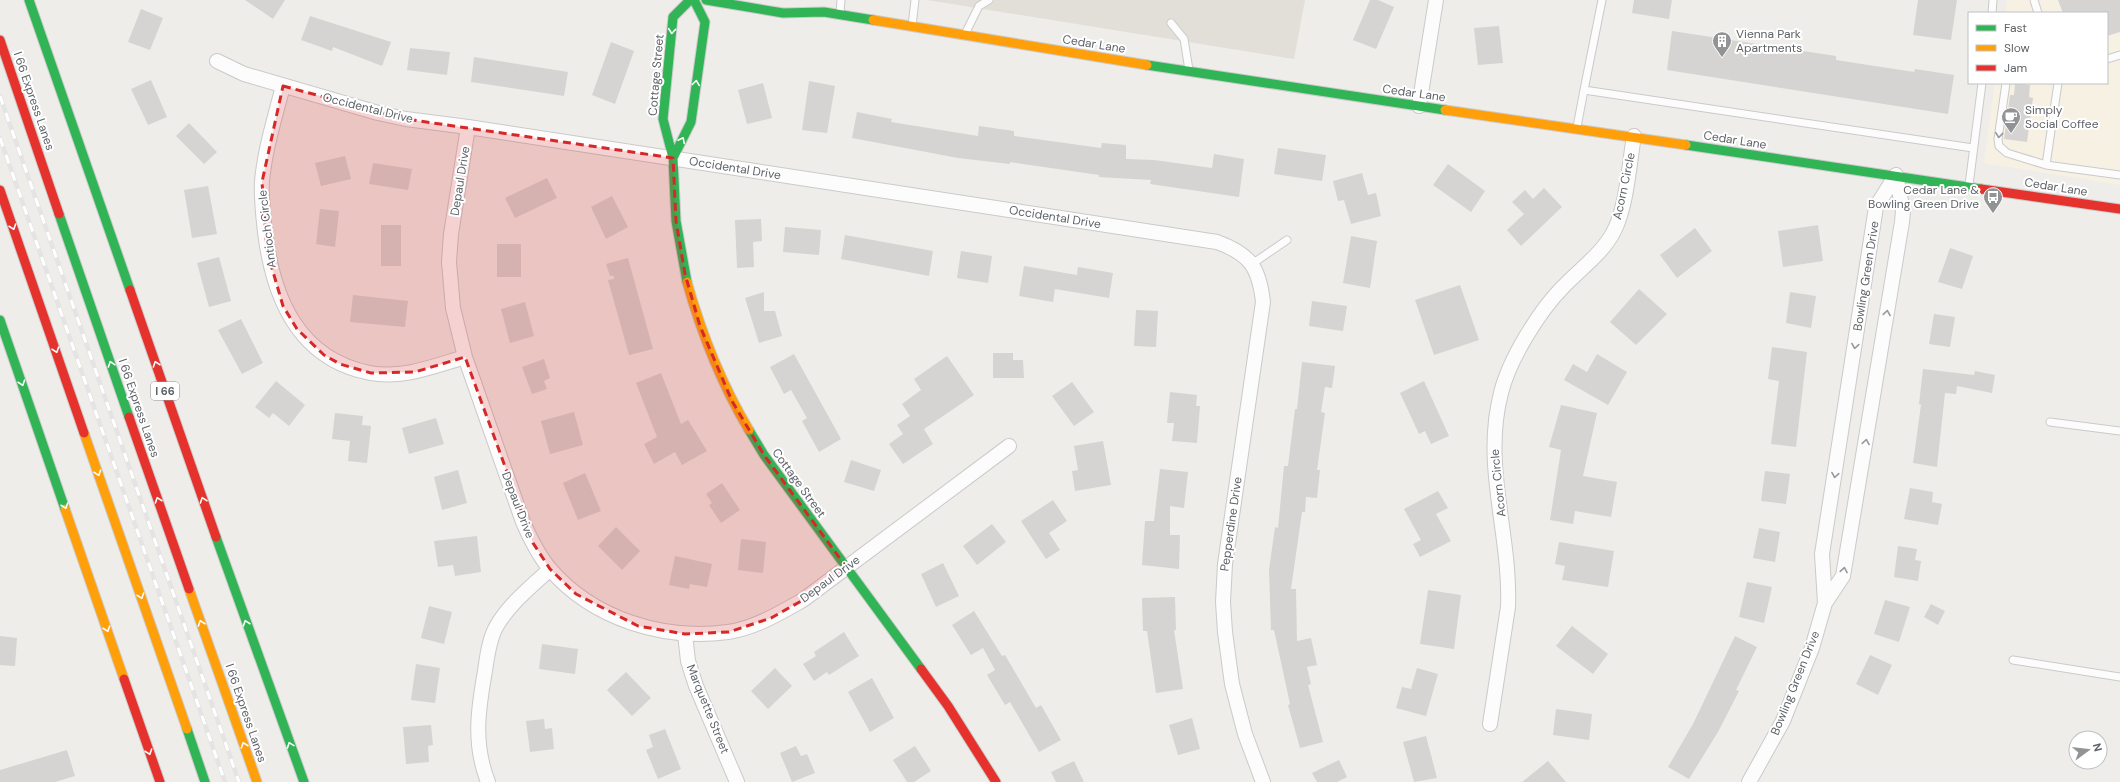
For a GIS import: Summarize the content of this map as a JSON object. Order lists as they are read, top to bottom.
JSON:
{
  "streets": {
    "main road": [
      "Cedar Lane",
      "Cottage Street",
      "I 66 Express Lanes",
      "I 66"
    ],
    "street": [
      "Occidental Drive",
      "Depaul Drive",
      "Acorn Circle",
      "Antioch Circle",
      "Bowling Green Drive",
      "Pepperdine Drive",
      "Marquette Street"
    ]
  },
  "crossings": [
    ["Cedar Lane", "Acorn Circle"],
    ["Cedar Lane", "Bowling Green Drive"],
    ["Cottage Street", "Occidental Drive"],
    ["Cottage Street", "Depaul Drive"],
    ["Occidental Drive", "Depaul Drive"],
    ["Occidental Drive", "Antioch Circle"],
    ["Occidental Drive", "Pepperdine Drive"],
    ["Depaul Drive", "Antioch Circle"],
    ["Depaul Drive", "Marquette Street"]
  ],
  "places": {
    "building": ["Vienna Park Apartments"],
    "cafe": ["Simply Social Coffee"],
    "bus stop": ["Cedar Lane & Bowling Green Drive"]
  },
  "legend": ["Fast", "Slow", "Jam"],
  "north": "right"
}
